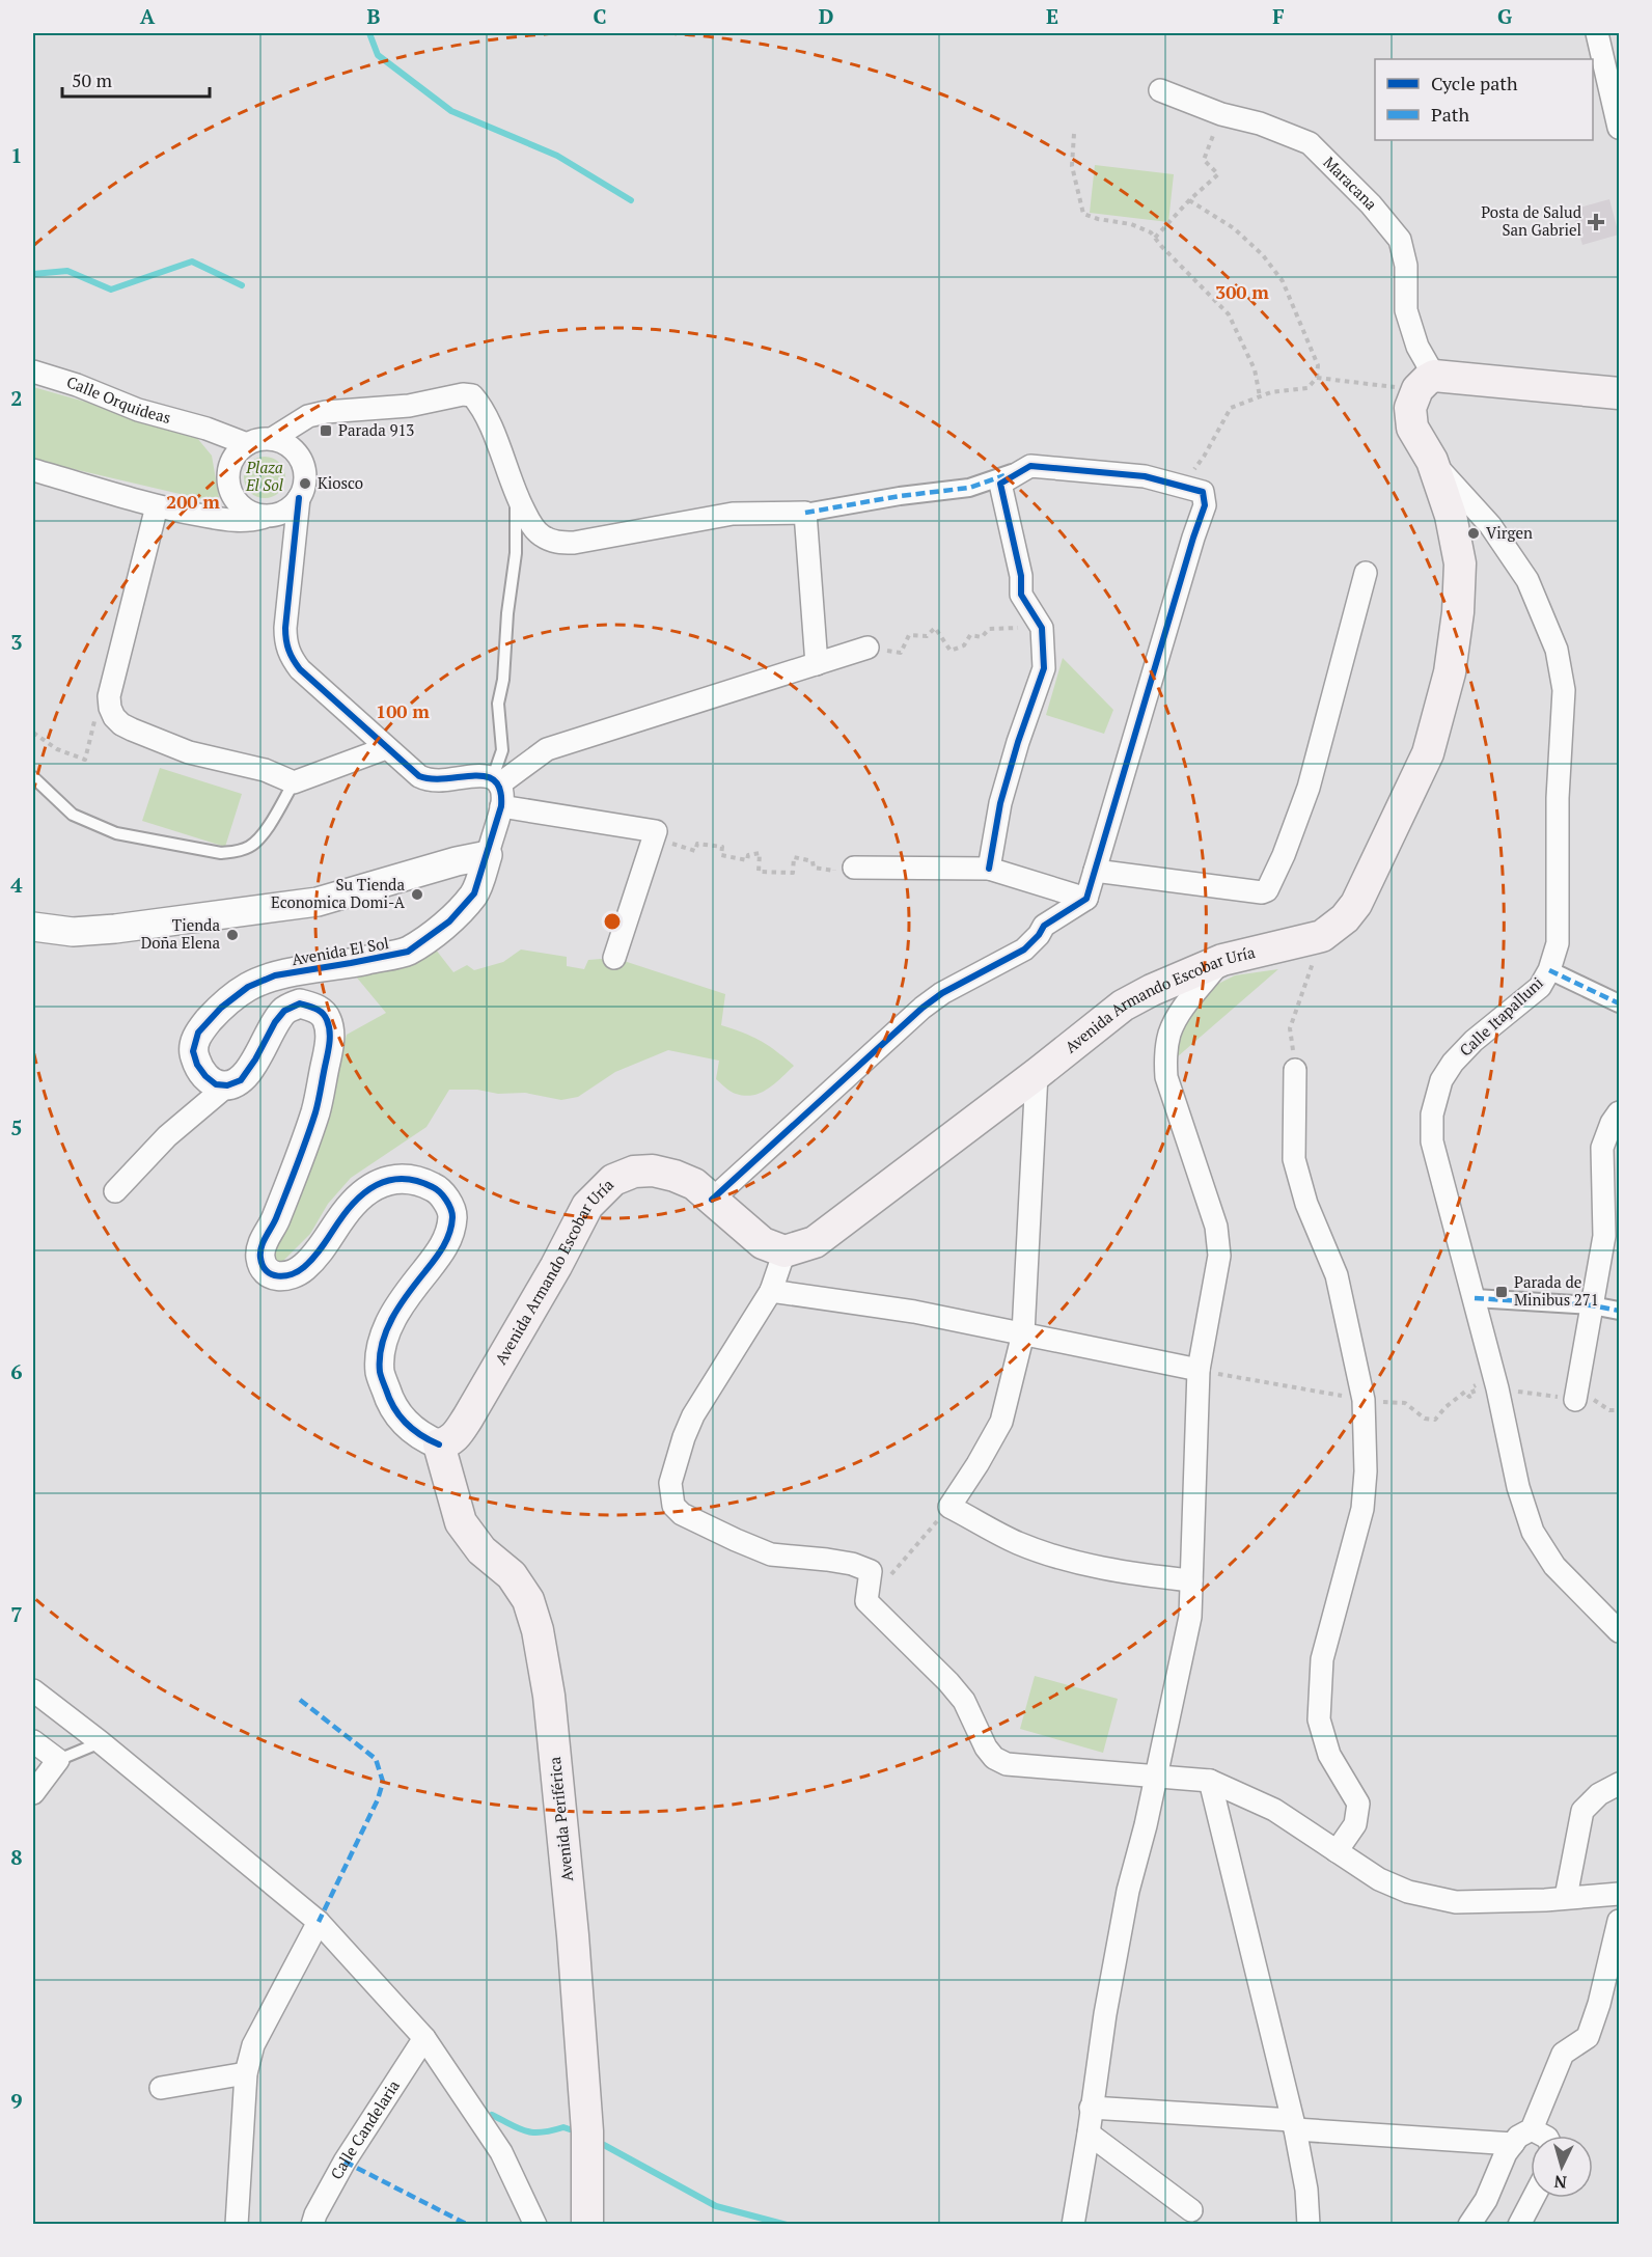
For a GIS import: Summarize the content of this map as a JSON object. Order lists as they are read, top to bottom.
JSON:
{
  "streets": {
    "main road": ["Avenida Armando Escobar Uría", "Avenida Periférica"],
    "street": [
      "Maracana",
      "Calle Orquideas",
      "Avenida El Sol",
      "Calle Itapalluni",
      "Calle Candelaria"
    ]
  },
  "crossings": [
    ["Maracana", "Avenida Armando Escobar Uría"],
    ["Avenida Armando Escobar Uría", "Calle Itapalluni"],
    ["Avenida Armando Escobar Uría", "Avenida Periférica"]
  ],
  "parks": ["Plaza El Sol"],
  "places": {
    "health": ["Posta de Salud San Gabriel"],
    "transit": ["Parada 913", "Parada de Minibus 271"],
    "other": [
      "Kiosco",
      "Virgen",
      "Su Tienda Economica Domi-A",
      "Tienda Doña Elena"
    ]
  },
  "legend": ["Cycle path", "Path"],
  "scale_bar": "50 m",
  "north": "bottom",
  "grid": {
    "columns": [
      "A",
      "B",
      "C",
      "D",
      "E",
      "F",
      "G"
    ],
    "rows": [
      "1",
      "2",
      "3",
      "4",
      "5",
      "6",
      "7",
      "8",
      "9"
    ]
  },
  "rings": ["300 m", "200 m", "100 m"]
}
